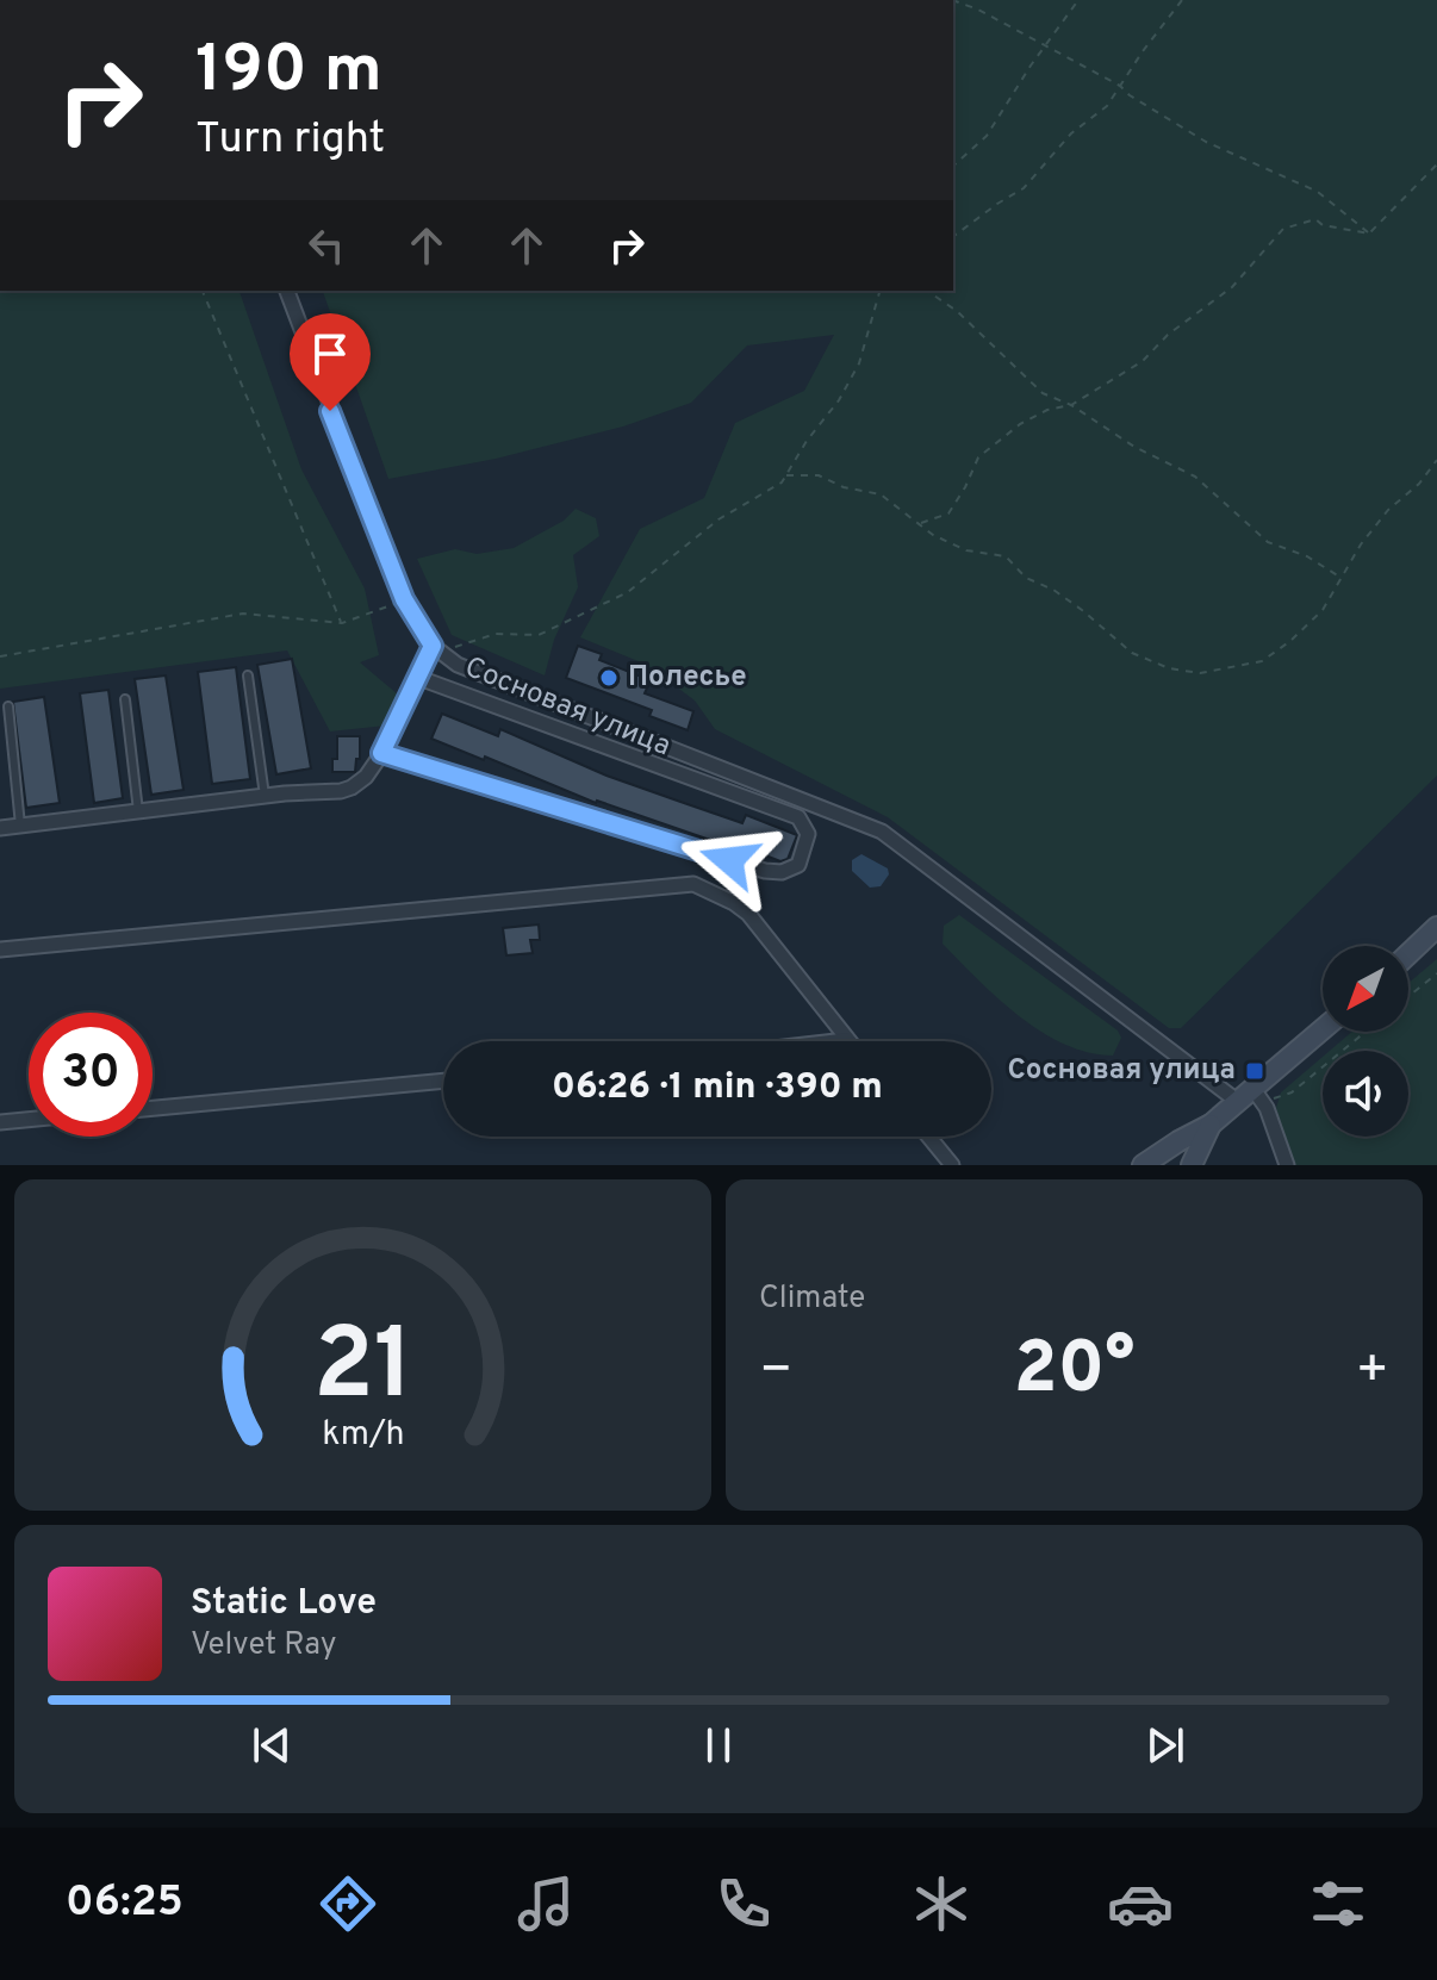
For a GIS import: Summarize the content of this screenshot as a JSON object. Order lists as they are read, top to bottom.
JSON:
{
  "streets": {
    "street": ["Сосновая улица"]
  },
  "places": {
    "other": ["Полесье"],
    "transit": ["Сосновая улица"]
  },
  "north": "bottom left",
  "page": {
    "turn": ["190 m", "Turn right"],
    "limit": "30",
    "trip": "06:26 · 1 min · 390 m",
    "tile": "Climate",
    "heat": ["−", "20°", "+"],
    "song": ["Static Love", "Velvet Ray"],
    "tabs": "06:25",
    "gauge": ["21", "km/h"]
  }
}
